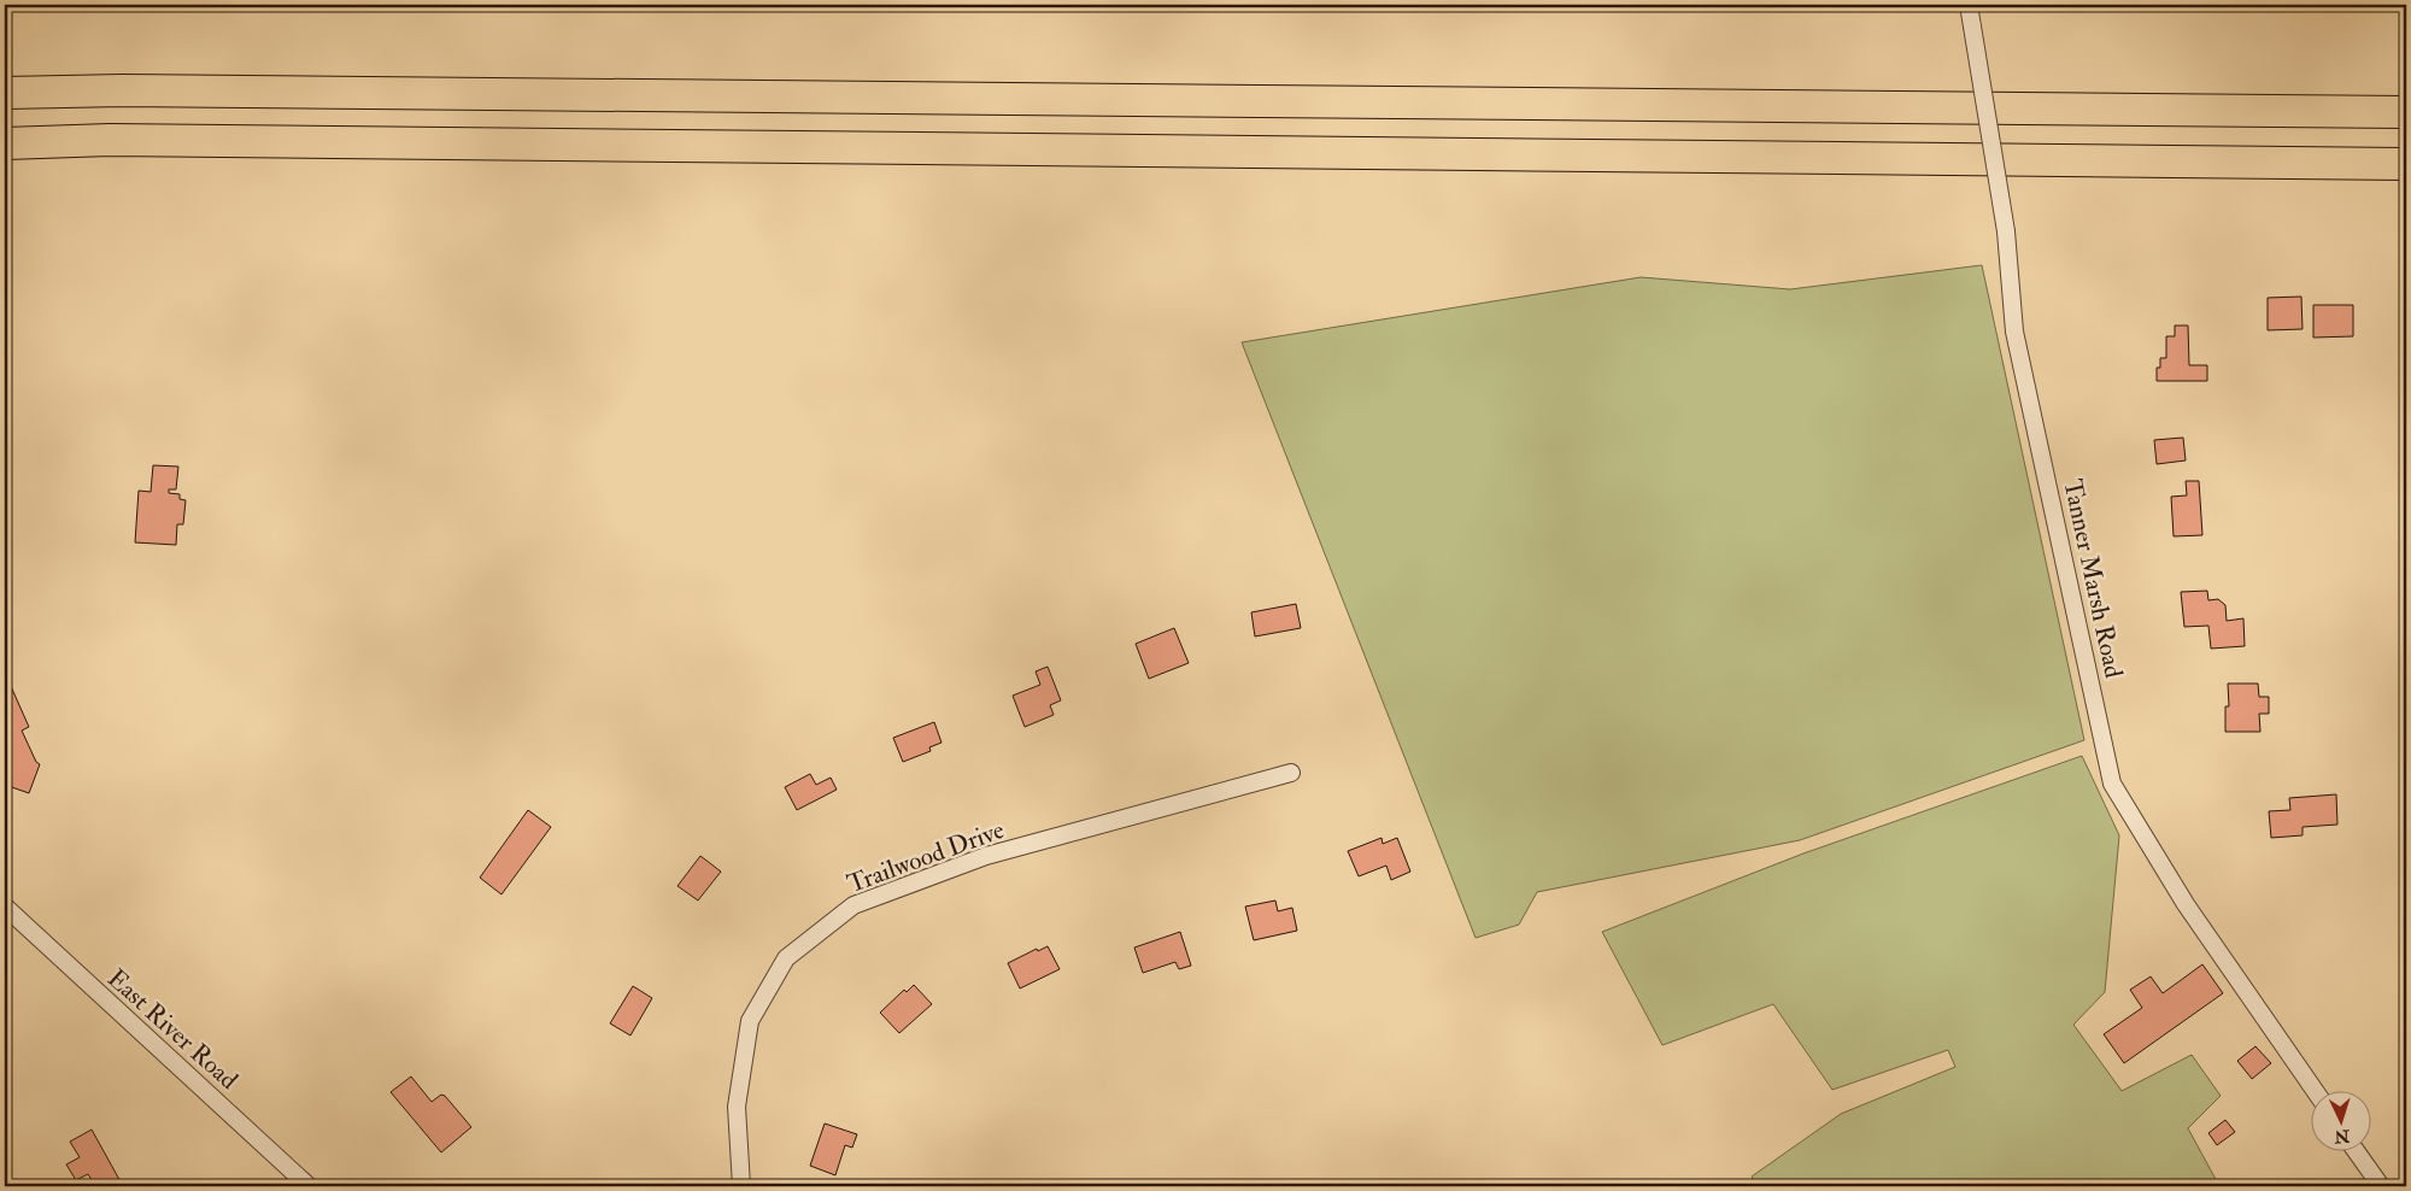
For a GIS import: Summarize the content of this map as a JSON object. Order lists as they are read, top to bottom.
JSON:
{
  "streets": {
    "street": ["Tanner Marsh Road", "Trailwood Drive", "East River Road"]
  },
  "north": "bottom"
}
